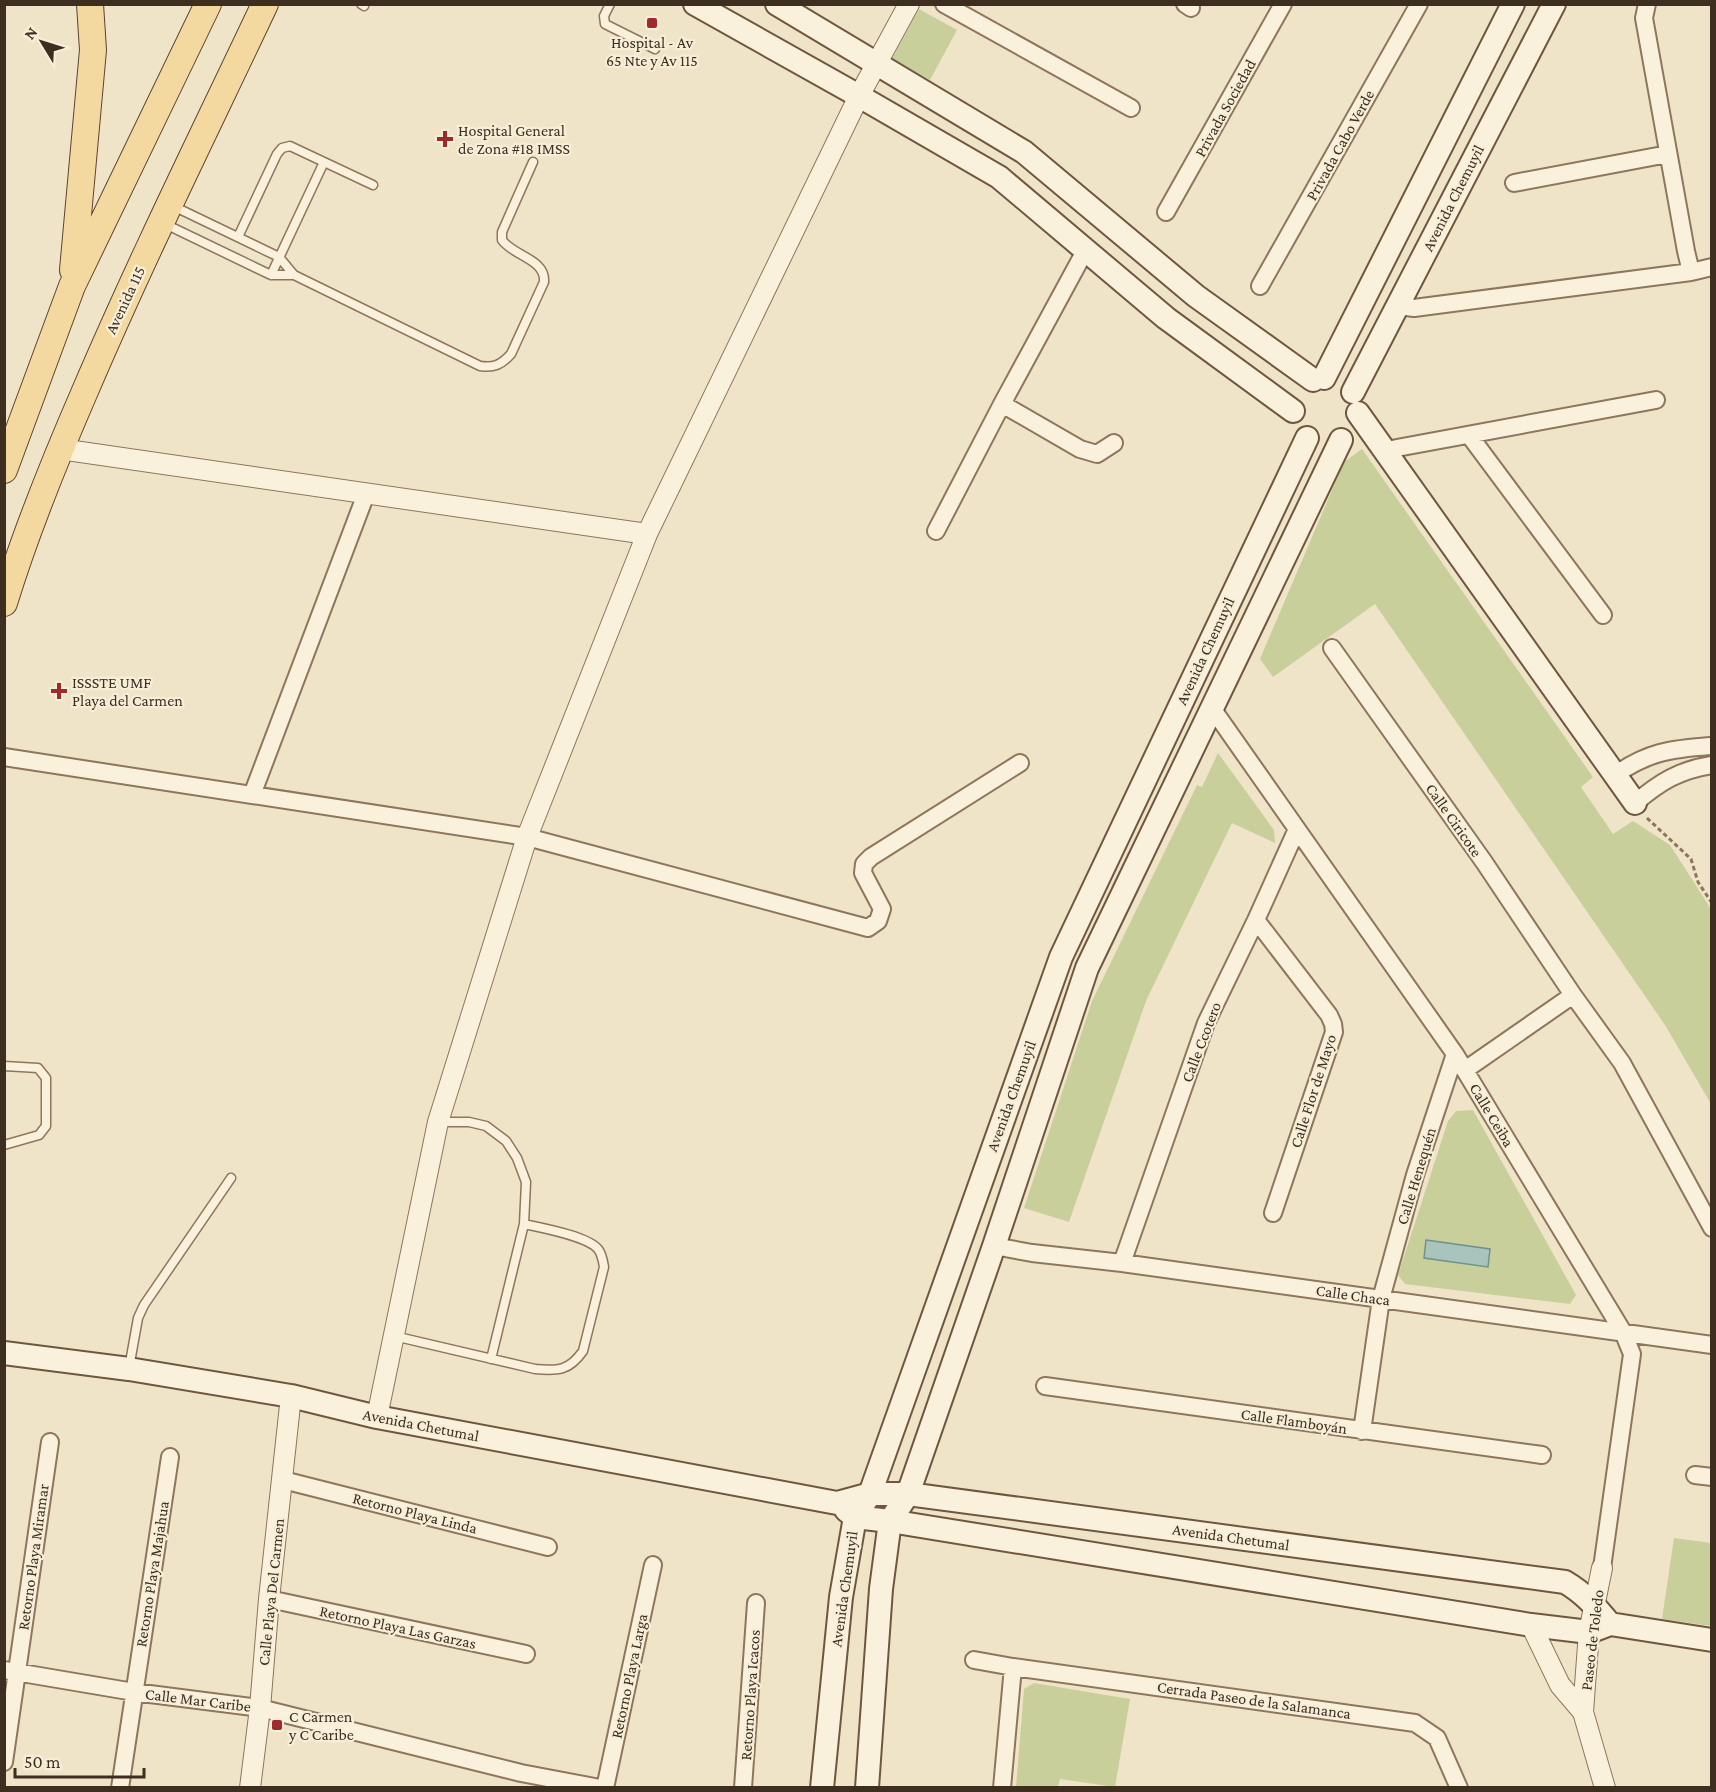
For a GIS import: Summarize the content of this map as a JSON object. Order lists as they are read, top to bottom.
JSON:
{
  "streets": {
    "main road": ["Avenida Chemuyil", "Avenida 115", "Avenida Chetumal"],
    "street": [
      "Privada Sociedad",
      "Privada Cabo Verde",
      "Calle Ciricote",
      "Calle Ccotero",
      "Calle Flor de Mayo",
      "Calle Ceiba",
      "Calle Henequén",
      "Calle Chaca",
      "Calle Flamboyán",
      "Retorno Playa Linda",
      "Retorno Playa Miramar",
      "Retorno Playa Majahua",
      "Calle Playa Del Carmen",
      "Retorno Playa Las Garzas",
      "Paseo de Toledo",
      "Retorno Playa Larga",
      "Retorno Playa Icacos",
      "Calle Mar Caribe",
      "Cerrada Paseo de la Salamanca"
    ]
  },
  "crossings": [
    ["Avenida Chemuyil", "Calle Ceiba"],
    ["Avenida Chemuyil", "Calle Chaca"],
    ["Avenida Chemuyil", "Avenida Chetumal"],
    ["Calle Ccotero", "Calle Flor de Mayo"],
    ["Calle Ccotero", "Calle Ceiba"],
    ["Calle Ccotero", "Calle Chaca"],
    ["Calle Ceiba", "Calle Henequén"],
    ["Calle Ceiba", "Calle Chaca"],
    ["Calle Ceiba", "Paseo de Toledo"],
    ["Calle Henequén", "Calle Chaca"],
    ["Calle Henequén", "Calle Flamboyán"],
    ["Avenida Chetumal", "Calle Playa Del Carmen"],
    ["Avenida Chetumal", "Paseo de Toledo"],
    ["Retorno Playa Linda", "Calle Playa Del Carmen"],
    ["Retorno Playa Miramar", "Calle Mar Caribe"],
    ["Retorno Playa Majahua", "Calle Mar Caribe"],
    ["Calle Playa Del Carmen", "Retorno Playa Las Garzas"],
    ["Calle Playa Del Carmen", "Calle Mar Caribe"]
  ],
  "places": {
    "transit": ["Hospital - Av 65 Nte y Av 115", "C Carmen y C Caribe"],
    "health": ["Hospital General de Zona #18 IMSS", "ISSSTE UMF Playa del Carmen"]
  },
  "scale_bar": "50 m",
  "north": "top left"
}
